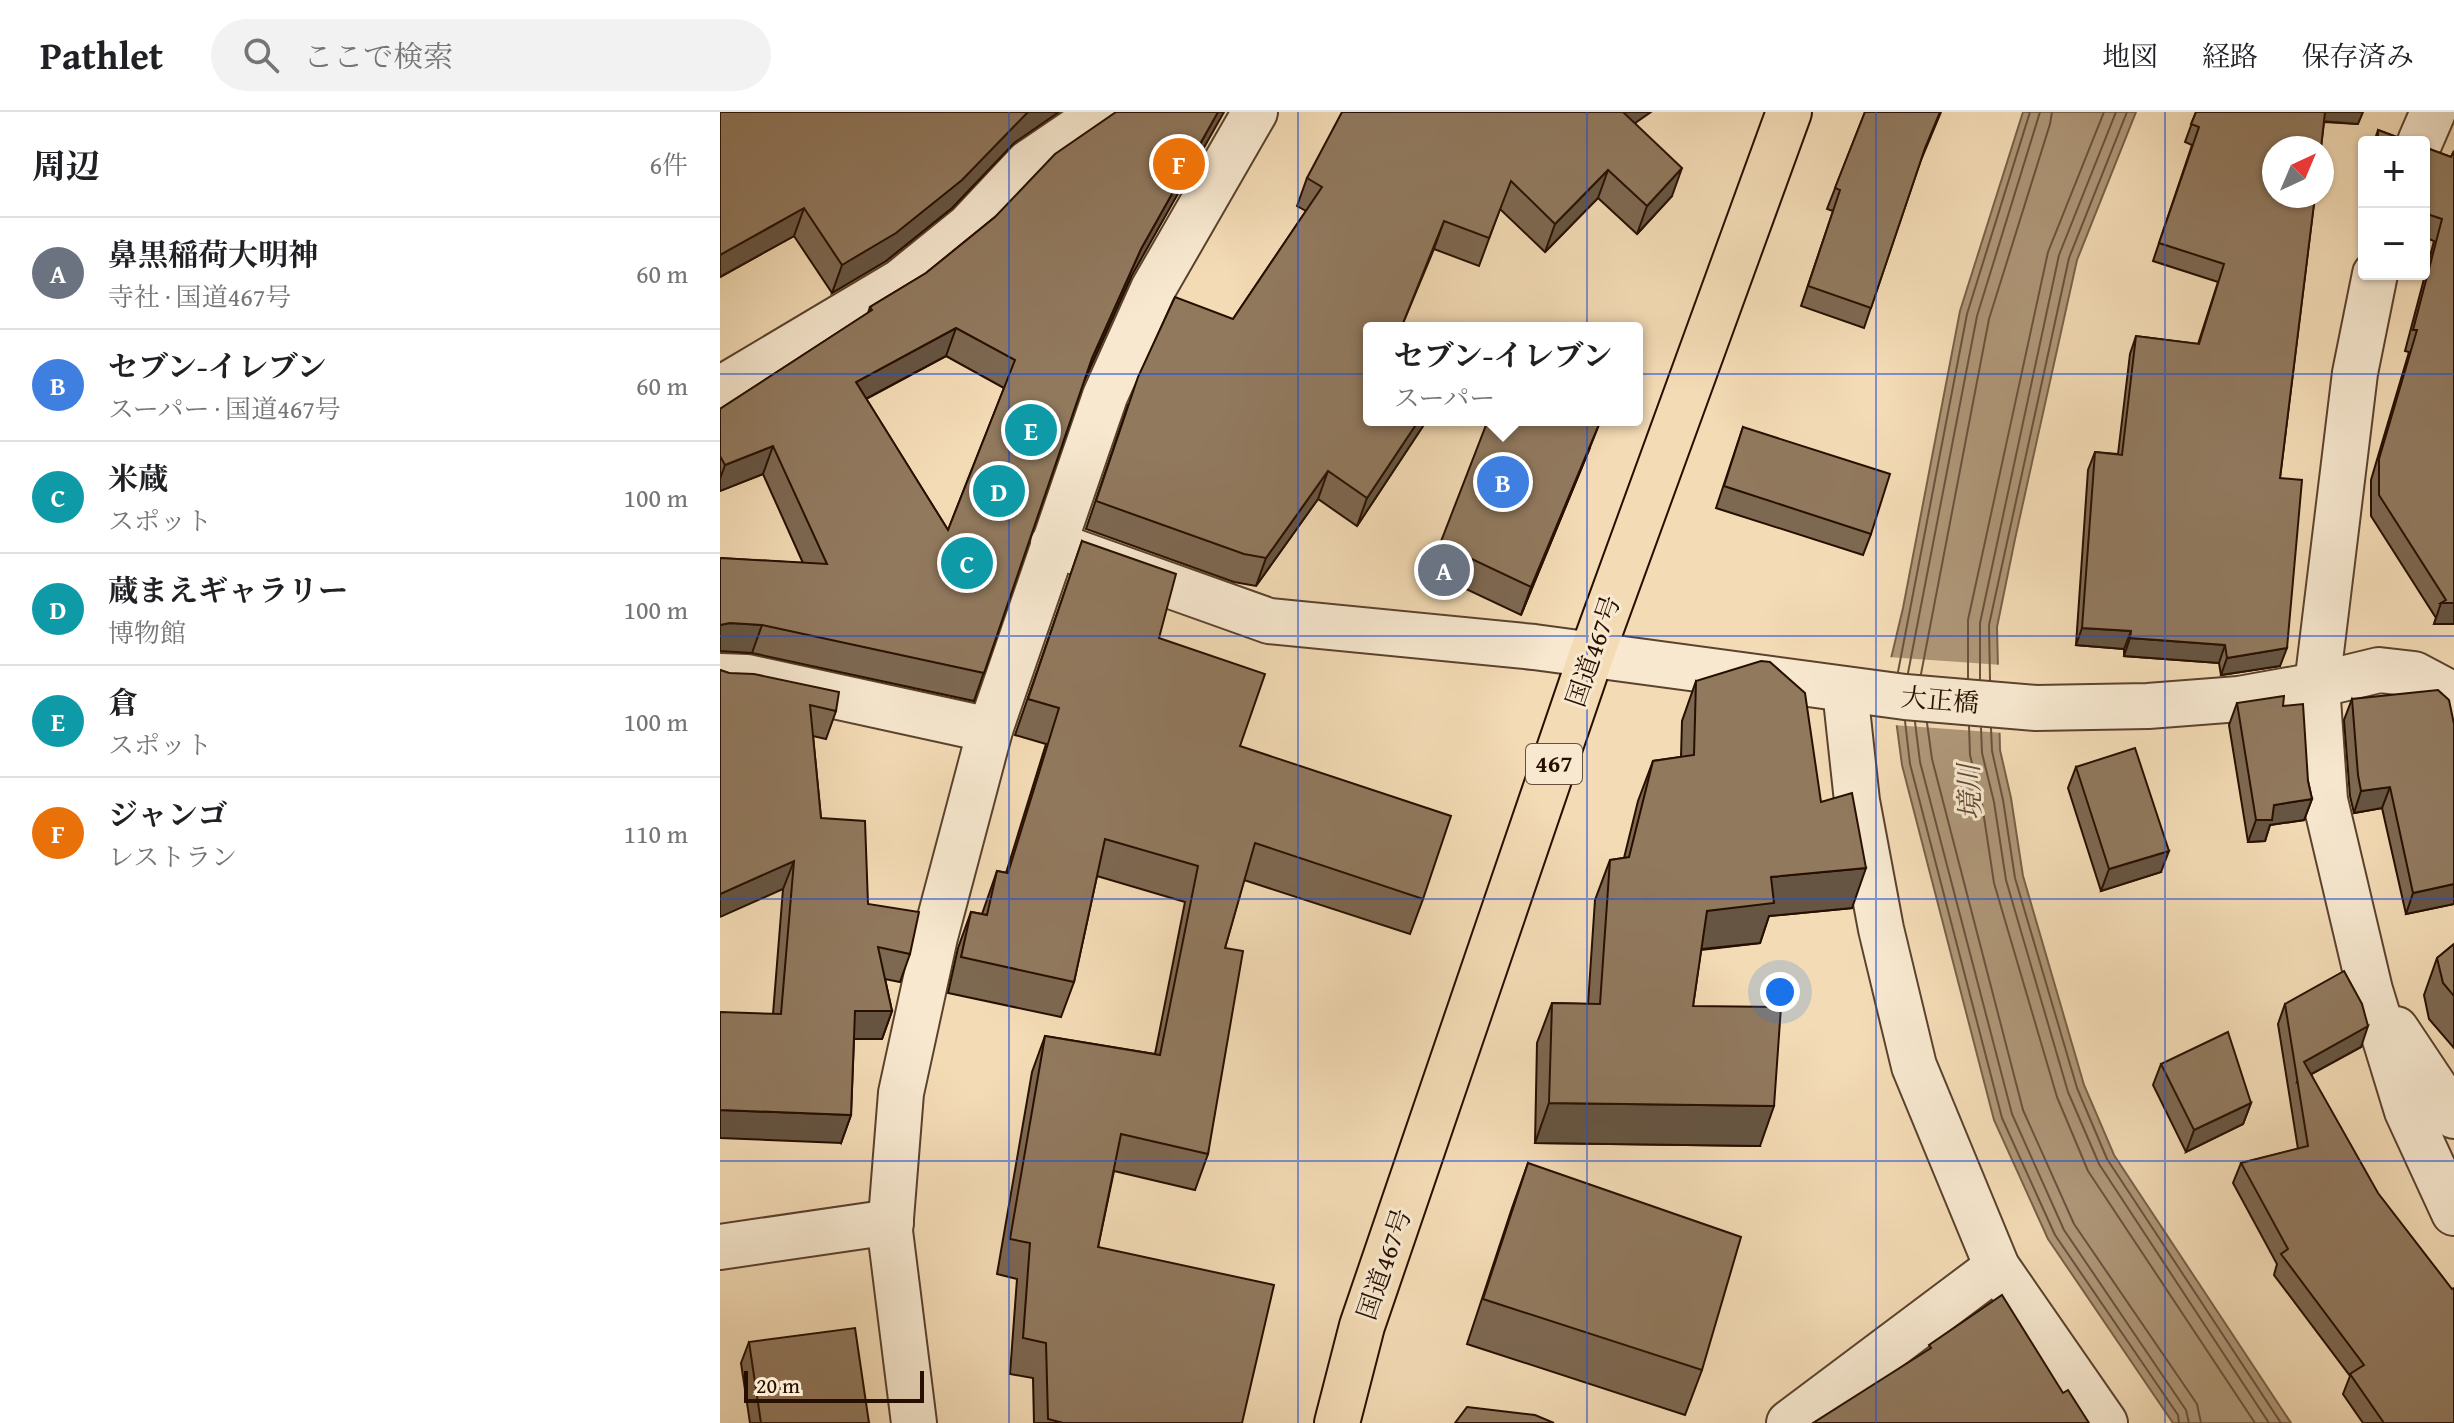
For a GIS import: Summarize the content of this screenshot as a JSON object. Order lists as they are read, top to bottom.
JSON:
{
  "streets": {
    "highway": ["国道467号", "467"],
    "street": ["大正橋"]
  },
  "crossings": [
    ["国道467号", "大正橋"]
  ],
  "water": ["境川"],
  "scale_bar": "20 m",
  "north": "top right",
  "page": {
    "header": "Pathlet",
    "search": "ここで検索",
    "nav": ["地図", "経路", "保存済み"],
    "heading": ["周辺", "6件"],
    "pins": [
      "F",
      "E",
      "B",
      "D",
      "C",
      "A"
    ],
    "map_buttons": ["+", "−"],
    "list": [
      {
        "mark": "A",
        "name": "鼻黒稲荷大明神",
        "note": "寺社 · 国道467号",
        "value": "60 m"
      },
      {
        "mark": "B",
        "name": "セブン-イレブン",
        "note": "スーパー · 国道467号",
        "value": "60 m"
      },
      {
        "mark": "C",
        "name": "米蔵",
        "note": "スポット",
        "value": "100 m"
      },
      {
        "mark": "D",
        "name": "蔵まえギャラリー",
        "note": "博物館",
        "value": "100 m"
      },
      {
        "mark": "E",
        "name": "倉",
        "note": "スポット",
        "value": "100 m"
      },
      {
        "mark": "F",
        "name": "ジャンゴ",
        "note": "レストラン",
        "value": "110 m"
      }
    ],
    "popup": ["セブン-イレブン", "スーパー"],
    "scale": "20 m"
  }
}
